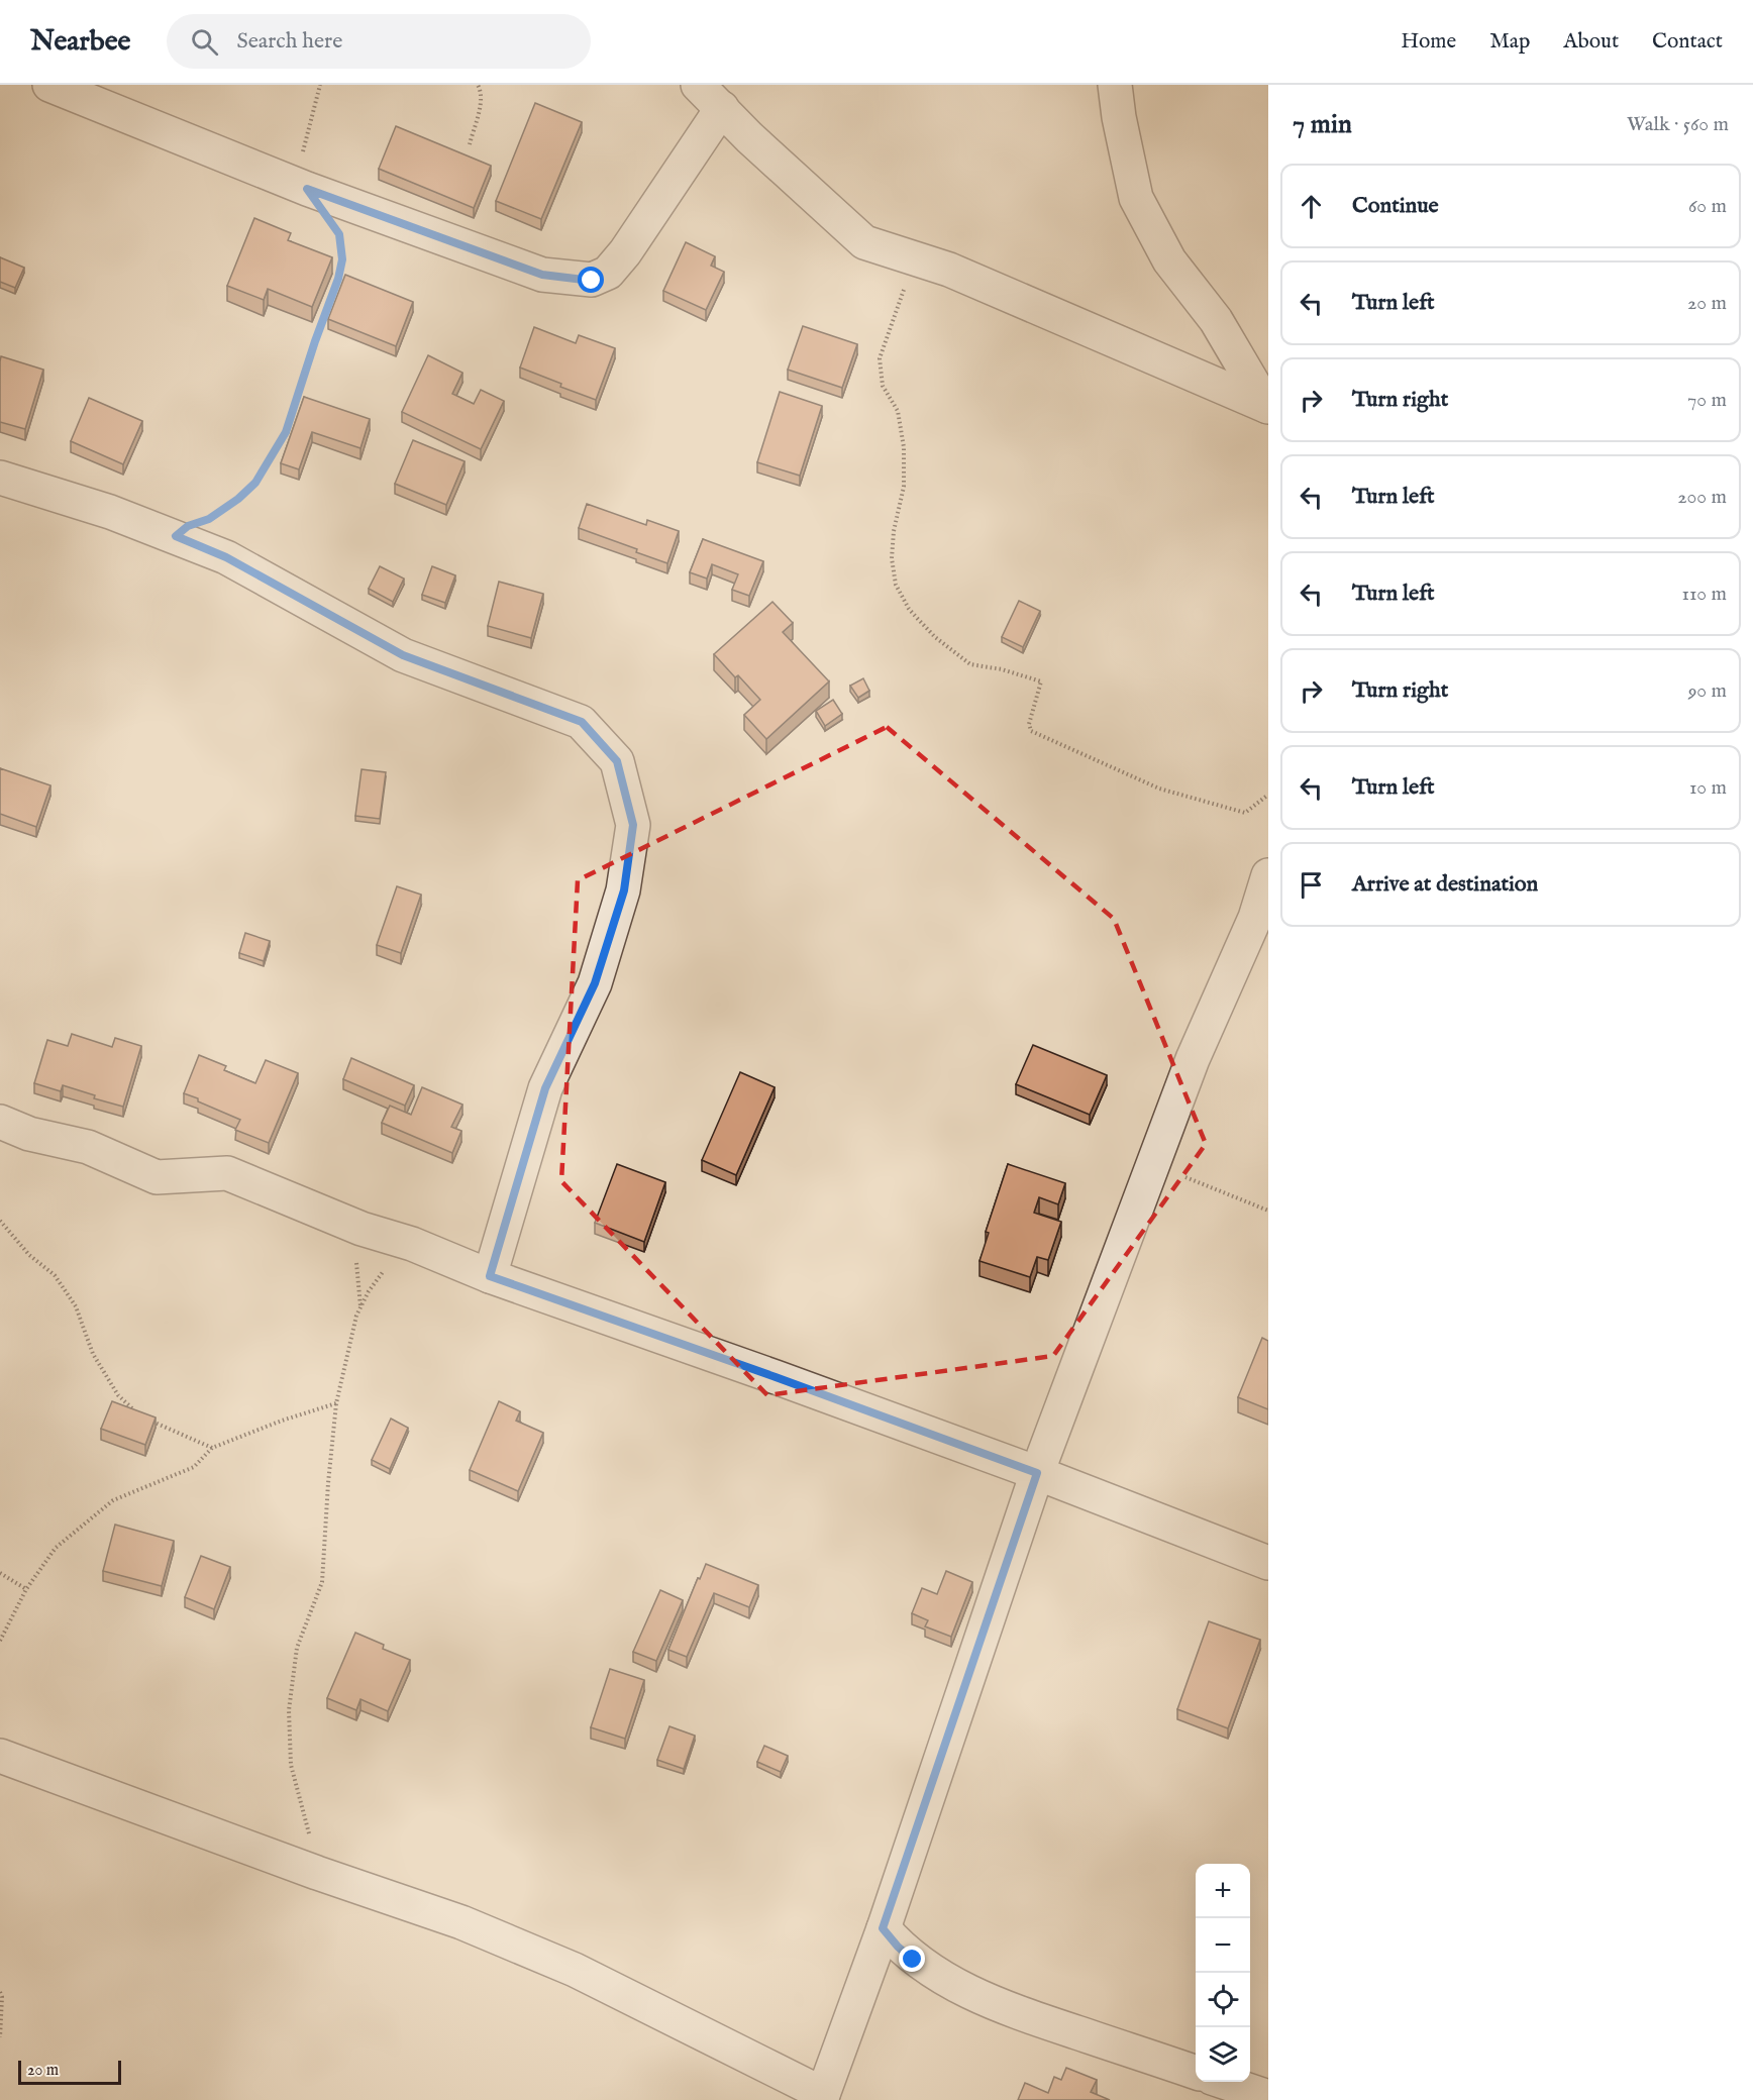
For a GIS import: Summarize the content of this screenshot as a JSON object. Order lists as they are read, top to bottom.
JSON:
{
  "scale_bar": "20 m",
  "page": {
    "header": "Nearbee",
    "search": "Search here",
    "nav": [
      "Home",
      "Map",
      "About",
      "Contact"
    ],
    "heading": ["7 min", "Walk · 560 m"],
    "list": [
      ["Continue", "60 m"],
      ["Turn left", "20 m"],
      ["Turn right", "70 m"],
      ["Turn left", "200 m"],
      ["Turn left", "110 m"],
      ["Turn right", "90 m"],
      ["Turn left", "10 m"],
      "Arrive at destination"
    ],
    "map_buttons": ["+", "−"],
    "scale": "20 m"
  }
}
